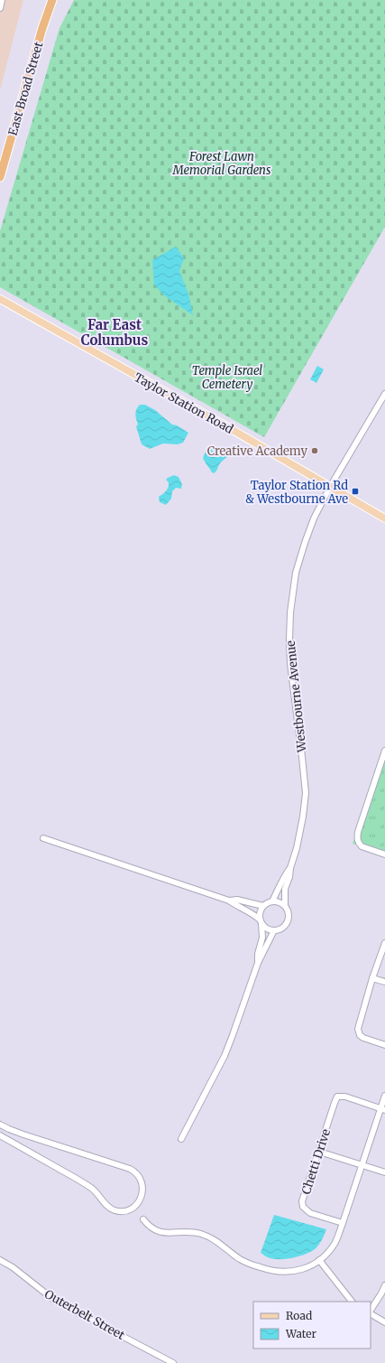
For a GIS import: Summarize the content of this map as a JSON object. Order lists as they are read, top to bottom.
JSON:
{
  "streets": {
    "highway": ["East Broad Street"],
    "main road": ["Taylor Station Road"],
    "street": ["Westbourne Avenue", "Chetti Drive", "Outerbelt Street"]
  },
  "crossings": [
    ["Taylor Station Road", "Westbourne Avenue"]
  ],
  "districts": ["Far East Columbus"],
  "parks": ["Forest Lawn Memorial Gardens", "Temple Israel Cemetery"],
  "places": {
    "other": ["Creative Academy"],
    "transit": ["Taylor Station Rd & Westbourne Ave"]
  },
  "legend": ["Road", "Water"]
}
